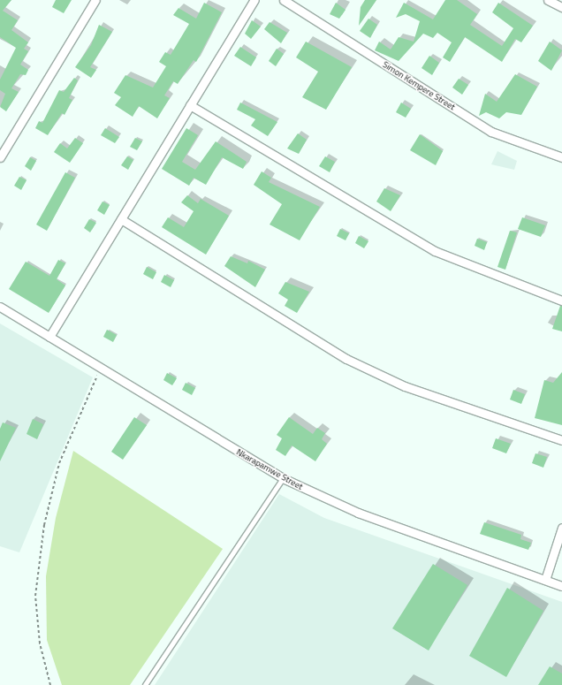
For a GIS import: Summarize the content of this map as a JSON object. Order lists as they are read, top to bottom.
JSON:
{
  "streets": {
    "street": ["Simon Kempere Street", "Nkarapamwe Street"]
  }
}
